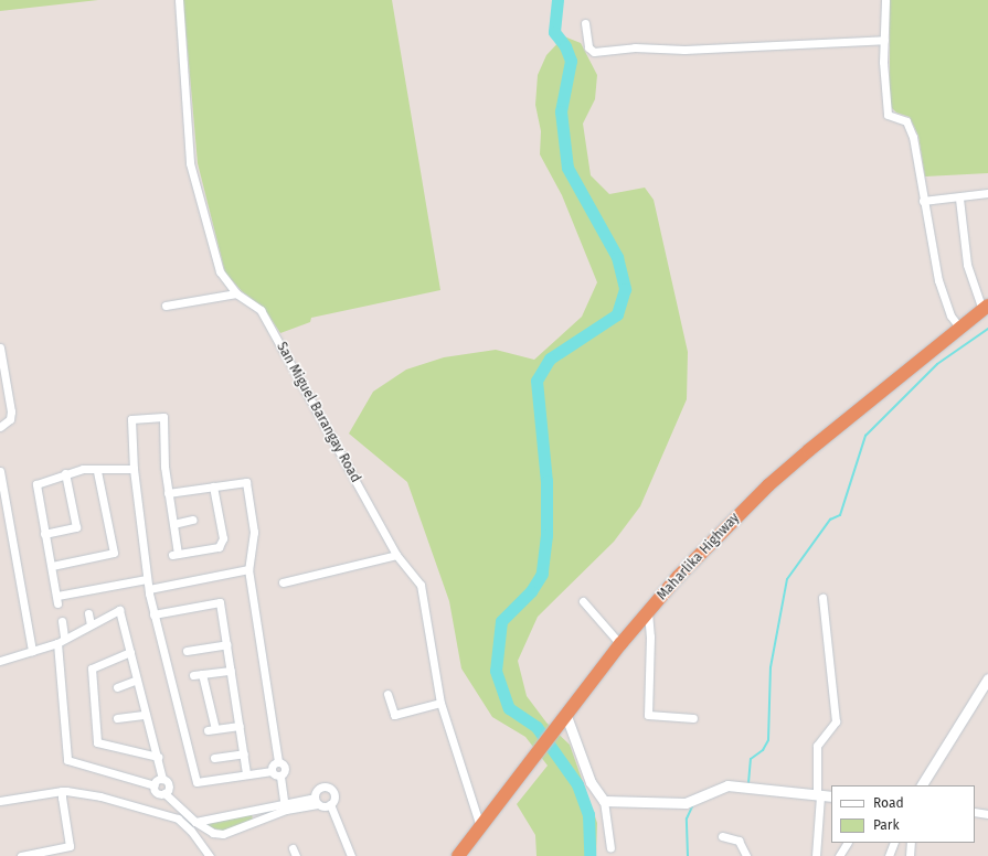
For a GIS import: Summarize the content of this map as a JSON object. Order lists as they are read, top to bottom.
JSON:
{
  "streets": {
    "highway": ["Maharlika Highway"],
    "street": ["San Miguel Barangay Road"]
  },
  "crossings": [
    ["San Miguel Barangay Road", "Maharlika Highway"]
  ],
  "legend": ["Road", "Park"]
}
